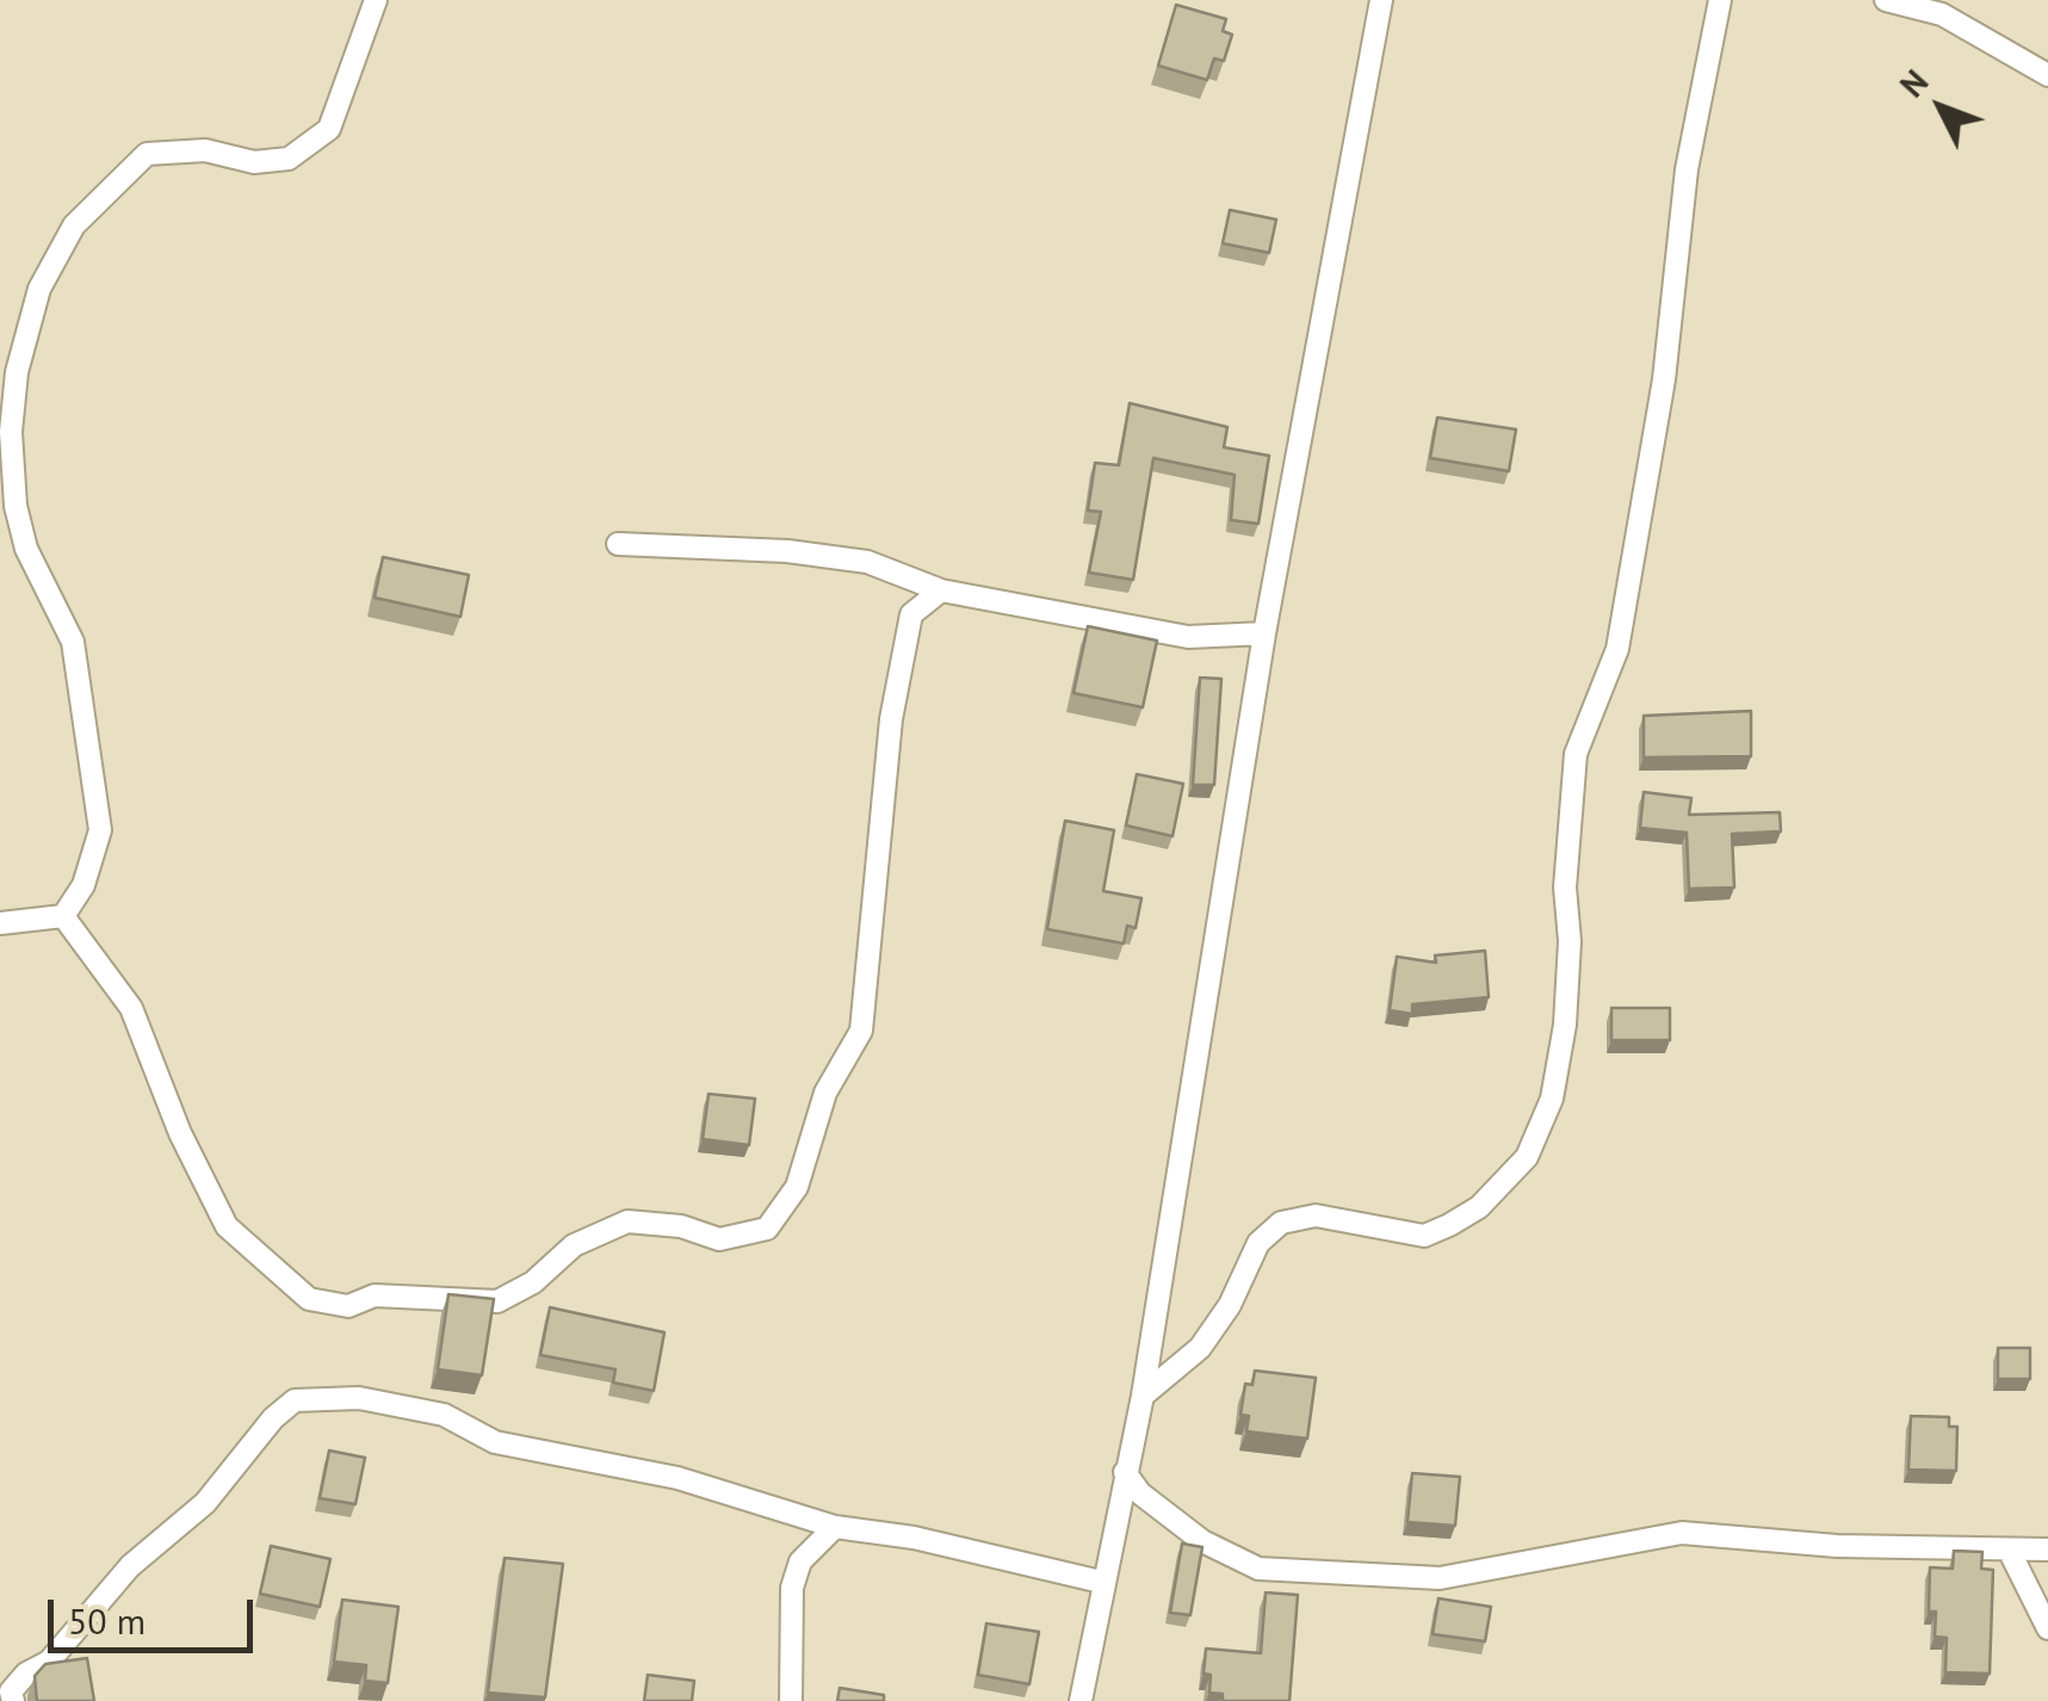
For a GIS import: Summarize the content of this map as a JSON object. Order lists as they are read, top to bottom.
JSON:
{
  "scale_bar": "50 m",
  "north": "top left"
}
